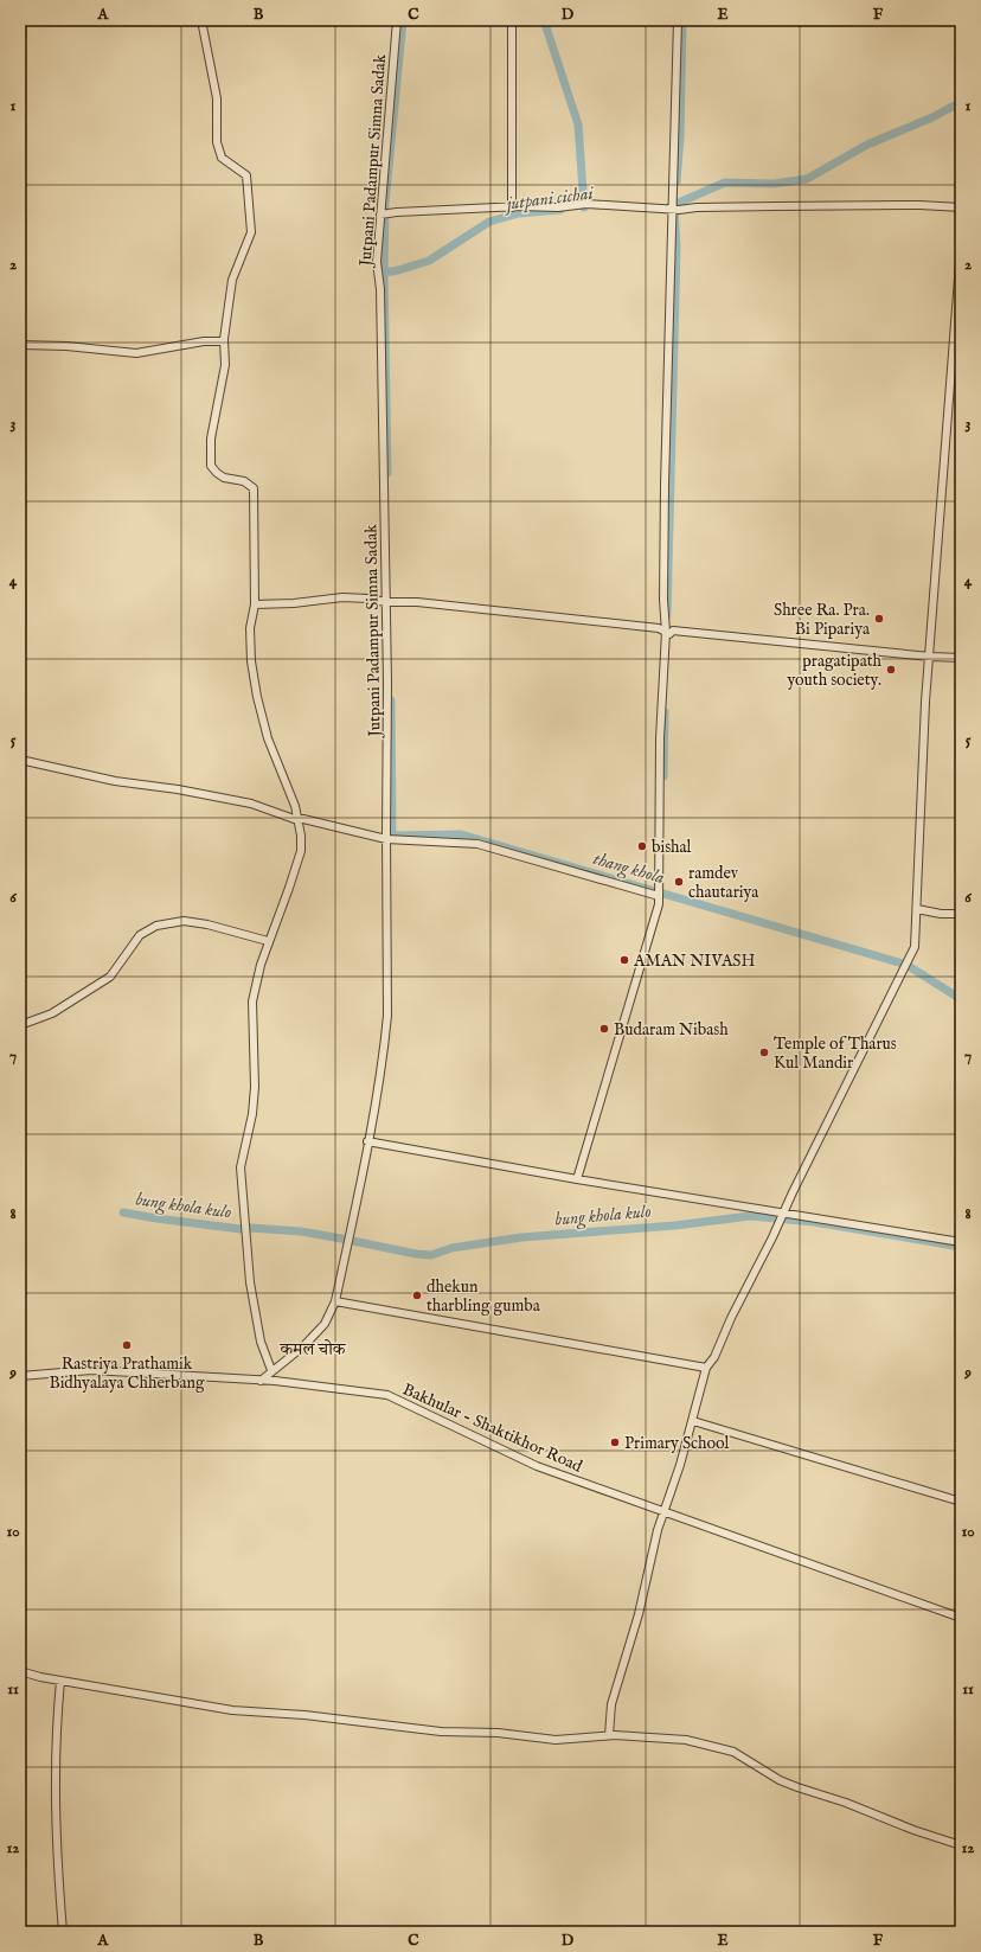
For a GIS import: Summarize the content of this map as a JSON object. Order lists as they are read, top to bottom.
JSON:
{
  "streets": {
    "street": ["Jutpani Padampur Simna Sadak", "Bakhular - Shaktikhor Road"]
  },
  "crossings": [
    ["Jutpani Padampur Simna Sadak", "Bakhular - Shaktikhor Road"]
  ],
  "districts": ["कमल चोक"],
  "water": ["jutpani cichai", "thang khola", "bung khola kulo"],
  "places": [
    "Shree Ra. Pra. Bi Pipariya",
    "pragatipath youth society.",
    "bishal",
    "ramdev chautariya",
    "AMAN NIVASH",
    "Budaram Nibash",
    "Temple of Tharus Kul Mandir",
    "dhekun tharbling gumba",
    "Rastriya Prathamik Bidhyalaya Chherbang",
    "Primary School"
  ],
  "grid": {
    "columns": [
      "A",
      "B",
      "C",
      "D",
      "E",
      "F"
    ],
    "rows": [
      "1",
      "2",
      "3",
      "4",
      "5",
      "6",
      "7",
      "8",
      "9",
      "10",
      "11",
      "12"
    ]
  }
}
